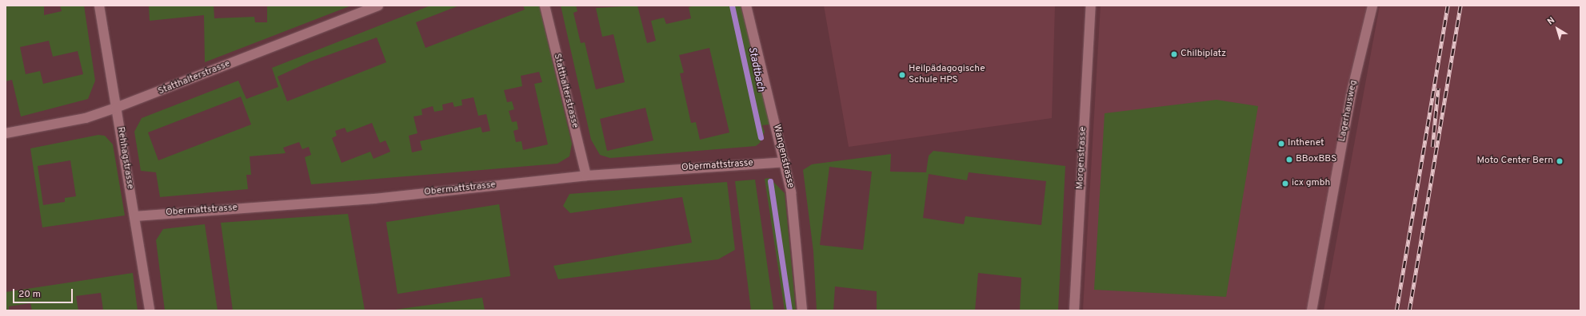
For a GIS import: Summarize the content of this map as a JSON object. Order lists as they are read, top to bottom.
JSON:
{
  "streets": {
    "street": [
      "Statthalterstrasse",
      "Lagerhausweg",
      "Wangenstrasse",
      "Rehhagstrasse",
      "Morgenstrasse",
      "Obermattstrasse"
    ]
  },
  "crossings": [
    ["Statthalterstrasse", "Rehhagstrasse"],
    ["Statthalterstrasse", "Obermattstrasse"],
    ["Wangenstrasse", "Obermattstrasse"],
    ["Rehhagstrasse", "Obermattstrasse"]
  ],
  "water": ["Stadtbach"],
  "places": [
    "Chilbiplatz",
    "Heilpädagogische Schule HPS",
    "Inthenet",
    "BBoxBBS",
    "Moto Center Bern",
    "icx gmbh"
  ],
  "scale_bar": "20 m",
  "north": "top left"
}
